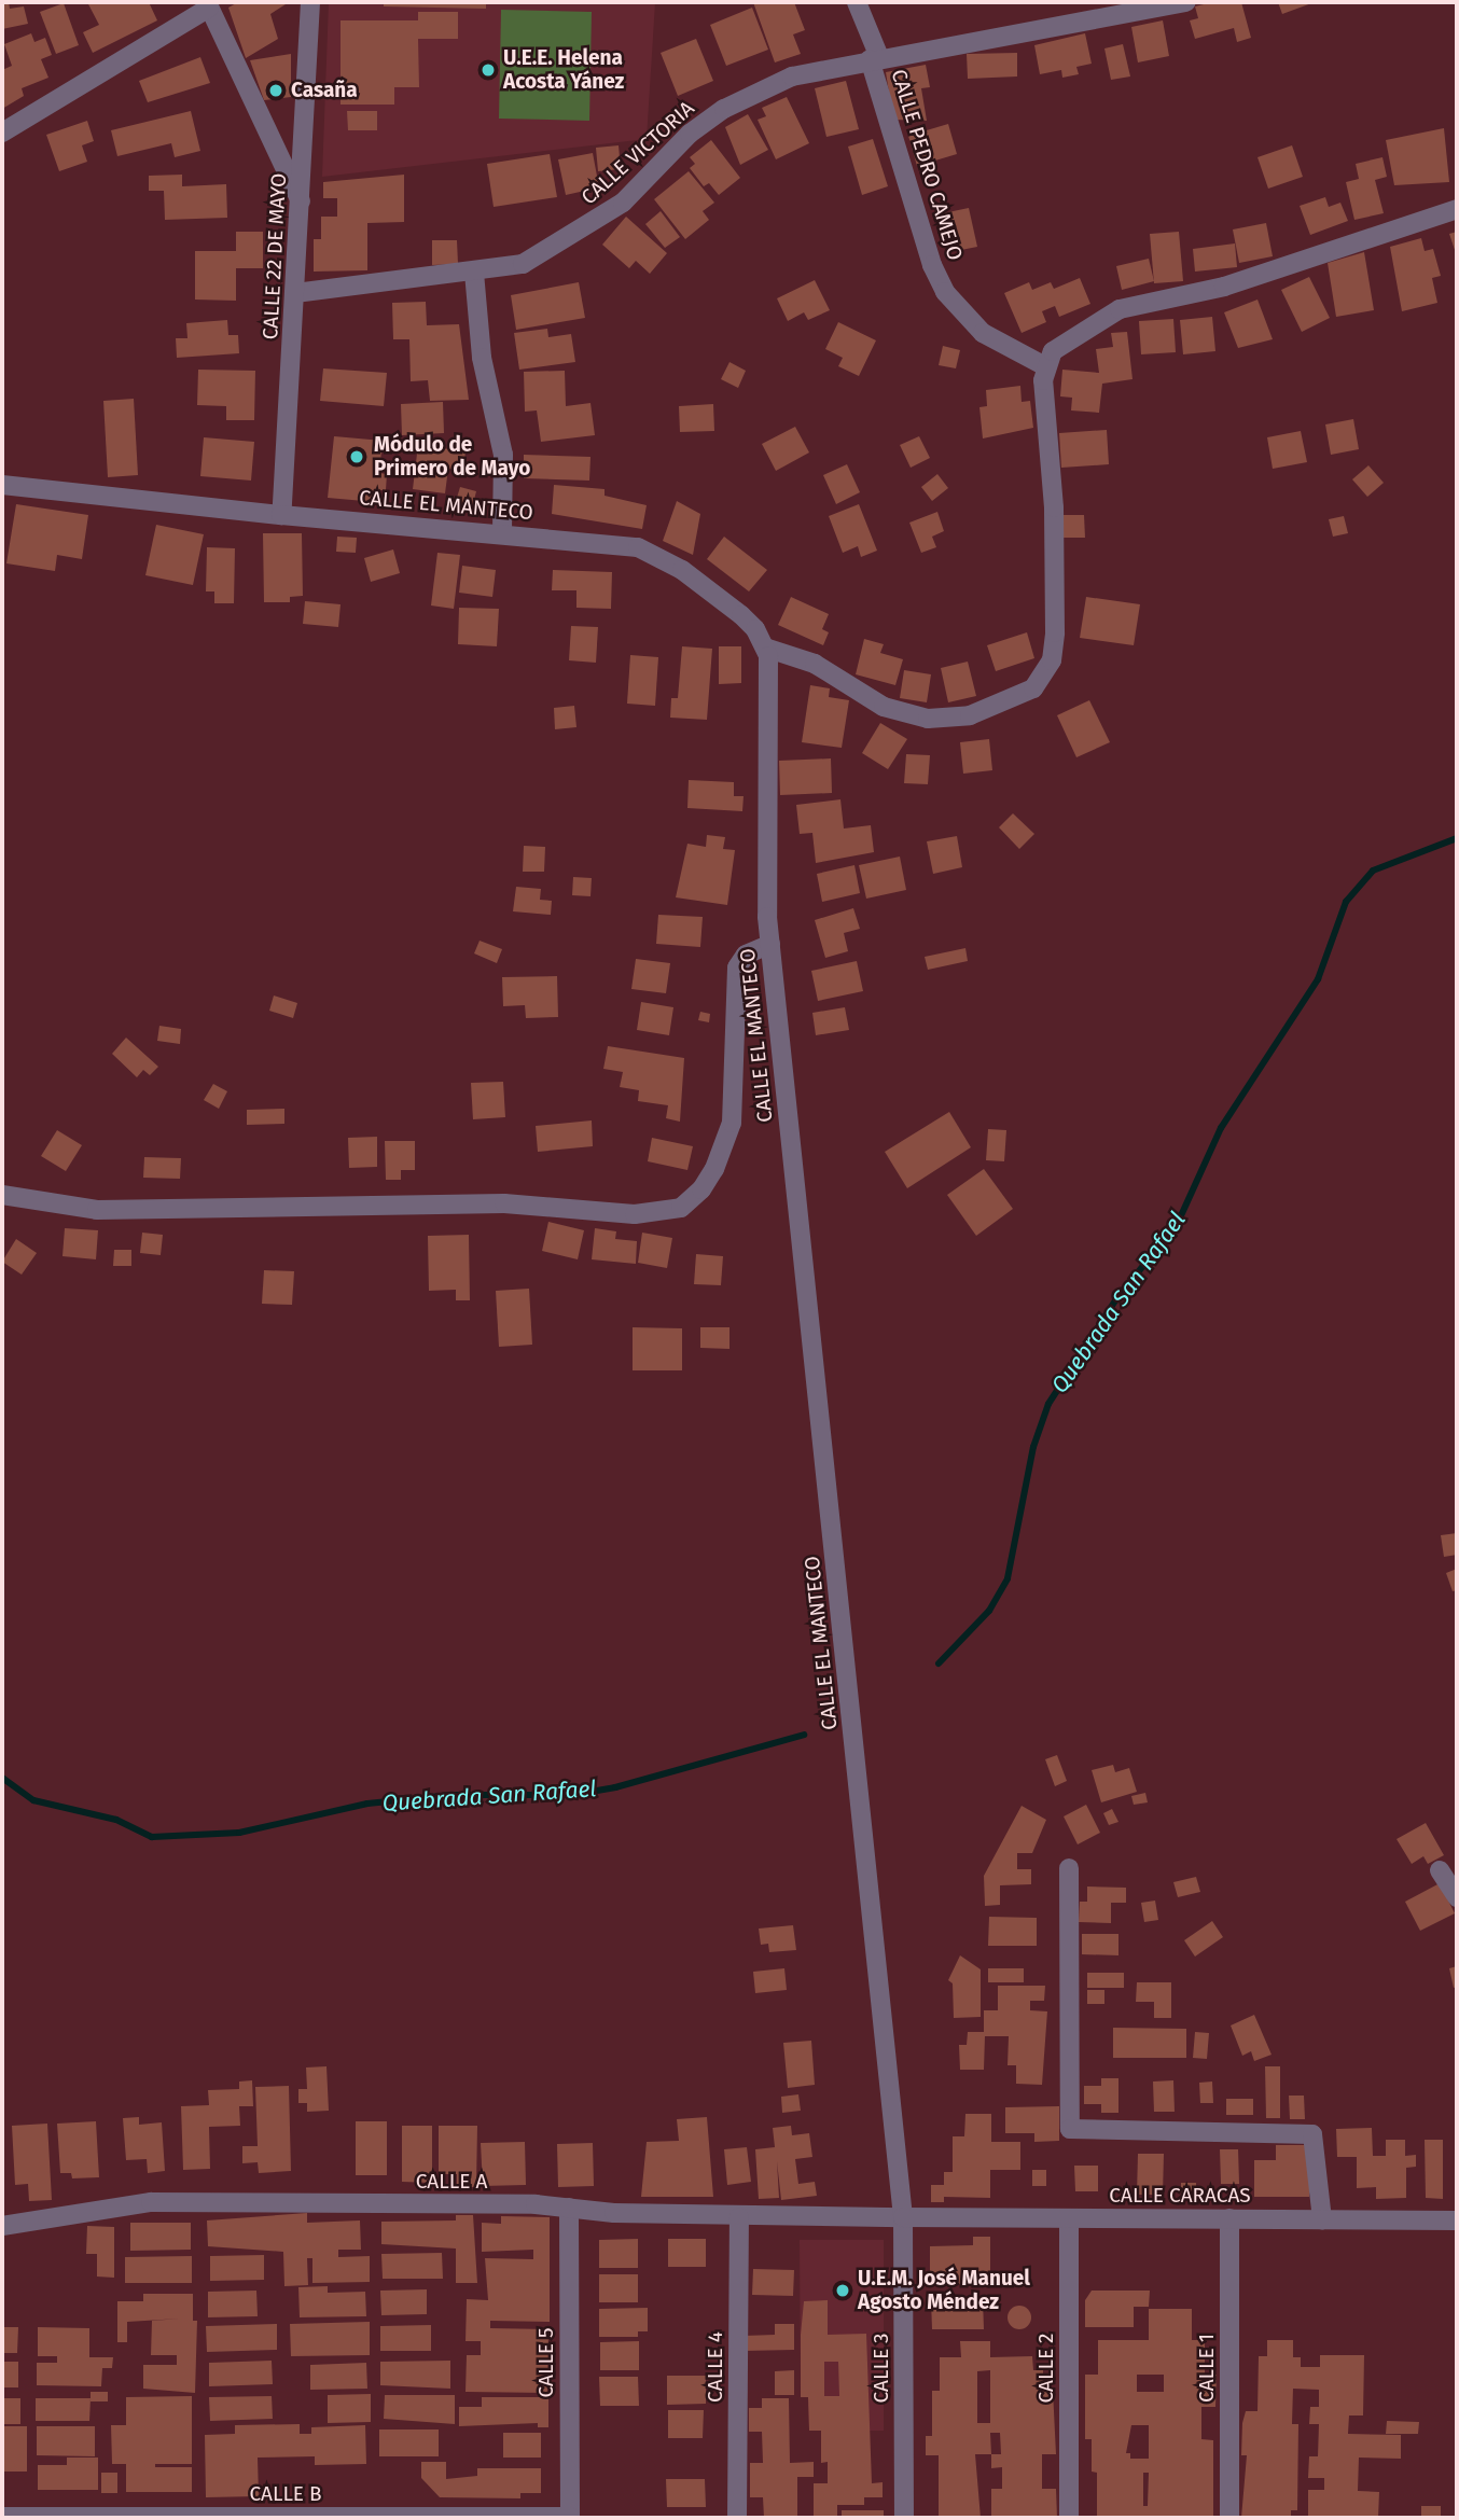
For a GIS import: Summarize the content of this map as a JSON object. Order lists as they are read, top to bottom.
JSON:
{
  "streets": {
    "street": [
      "CALLE VICTORIA",
      "CALLE PEDRO CAMEJO",
      "CALLE 22 DE MAYO",
      "CALLE EL MANTECO",
      "CALLE A",
      "CALLE CARACAS",
      "CALLE 5",
      "CALLE 4",
      "CALLE 3",
      "CALLE 2",
      "CALLE 1",
      "CALLE B"
    ]
  },
  "crossings": [
    ["CALLE VICTORIA", "CALLE PEDRO CAMEJO"],
    ["CALLE VICTORIA", "CALLE 22 DE MAYO"],
    ["CALLE 22 DE MAYO", "CALLE EL MANTECO"],
    ["CALLE EL MANTECO", "CALLE A"],
    ["CALLE EL MANTECO", "CALLE CARACAS"],
    ["CALLE EL MANTECO", "CALLE 3"],
    ["CALLE A", "CALLE CARACAS"],
    ["CALLE A", "CALLE 5"],
    ["CALLE A", "CALLE 4"],
    ["CALLE A", "CALLE 3"],
    ["CALLE CARACAS", "CALLE 3"],
    ["CALLE CARACAS", "CALLE 2"],
    ["CALLE CARACAS", "CALLE 1"],
    ["CALLE 5", "CALLE B"]
  ],
  "water": ["Quebrada San Rafael"],
  "places": [
    "U.E.E. Helena Acosta Yánez",
    "Casaña",
    "Módulo de Primero de Mayo",
    "U.E.M. José Manuel Agosto Méndez"
  ]
}
